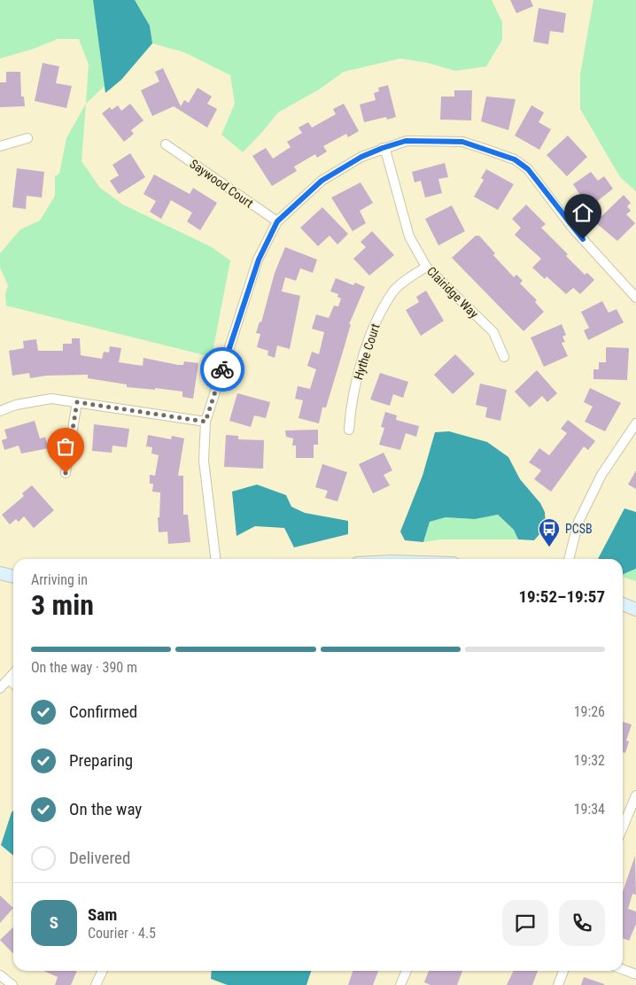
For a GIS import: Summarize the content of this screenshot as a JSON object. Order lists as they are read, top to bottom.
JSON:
{
  "streets": {
    "street": ["Saywood Court", "Clairidge Way", "Hythe Court"]
  },
  "crossings": [
    ["Clairidge Way", "Hythe Court"]
  ],
  "places": {
    "bus stop": ["PCSB"]
  },
  "page": {
    "heading": ["3 min", "Arriving in", "19:52–19:57"],
    "panel": ["Sam", "Courier · 4.5"],
    "bar": "On the way · 390 m",
    "list": [
      ["Confirmed", "19:26"],
      ["Preparing", "19:32"],
      ["On the way", "19:34"],
      "Delivered"
    ],
    "round": "S"
  }
}
